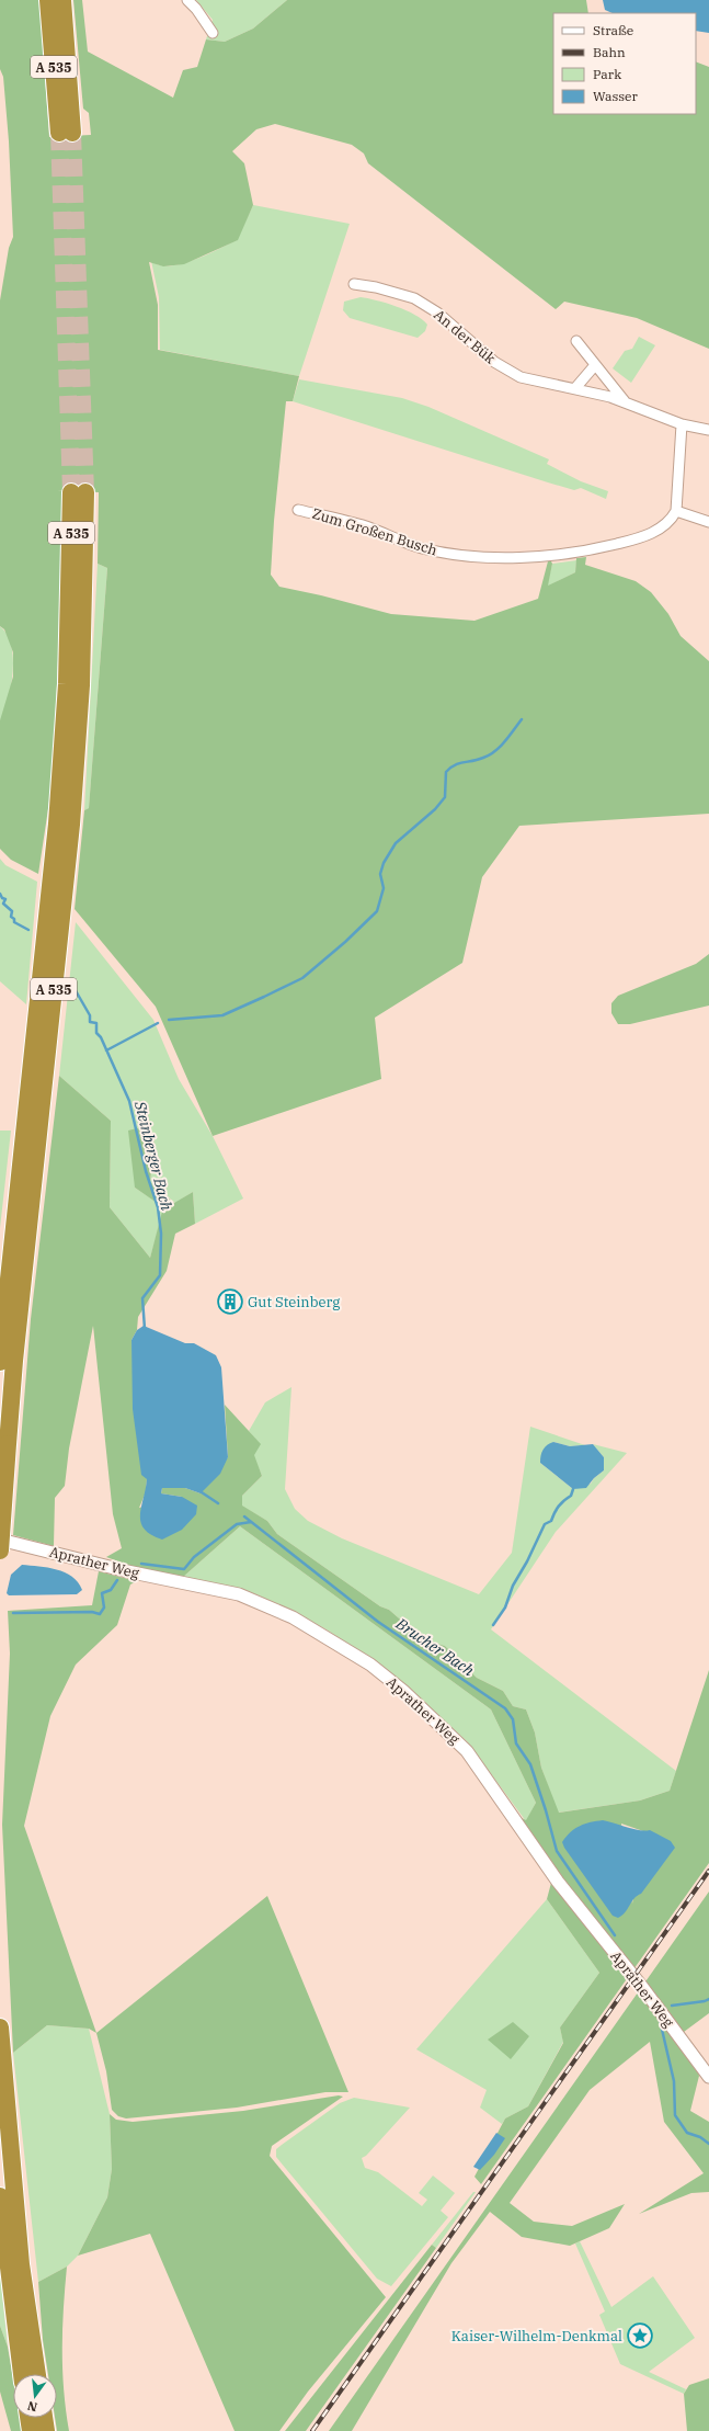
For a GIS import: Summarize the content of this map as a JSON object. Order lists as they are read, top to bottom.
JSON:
{
  "streets": {
    "highway": ["A 535"],
    "street": ["An der Bük", "Zum Großen Busch", "Aprather Weg"]
  },
  "water": ["Steinberger Bach", "Brucher Bach"],
  "places": {
    "building": ["Gut Steinberg"],
    "place": ["Kaiser-Wilhelm-Denkmal"]
  },
  "legend": [
    "Straße",
    "Bahn",
    "Park",
    "Wasser"
  ],
  "north": "bottom"
}
